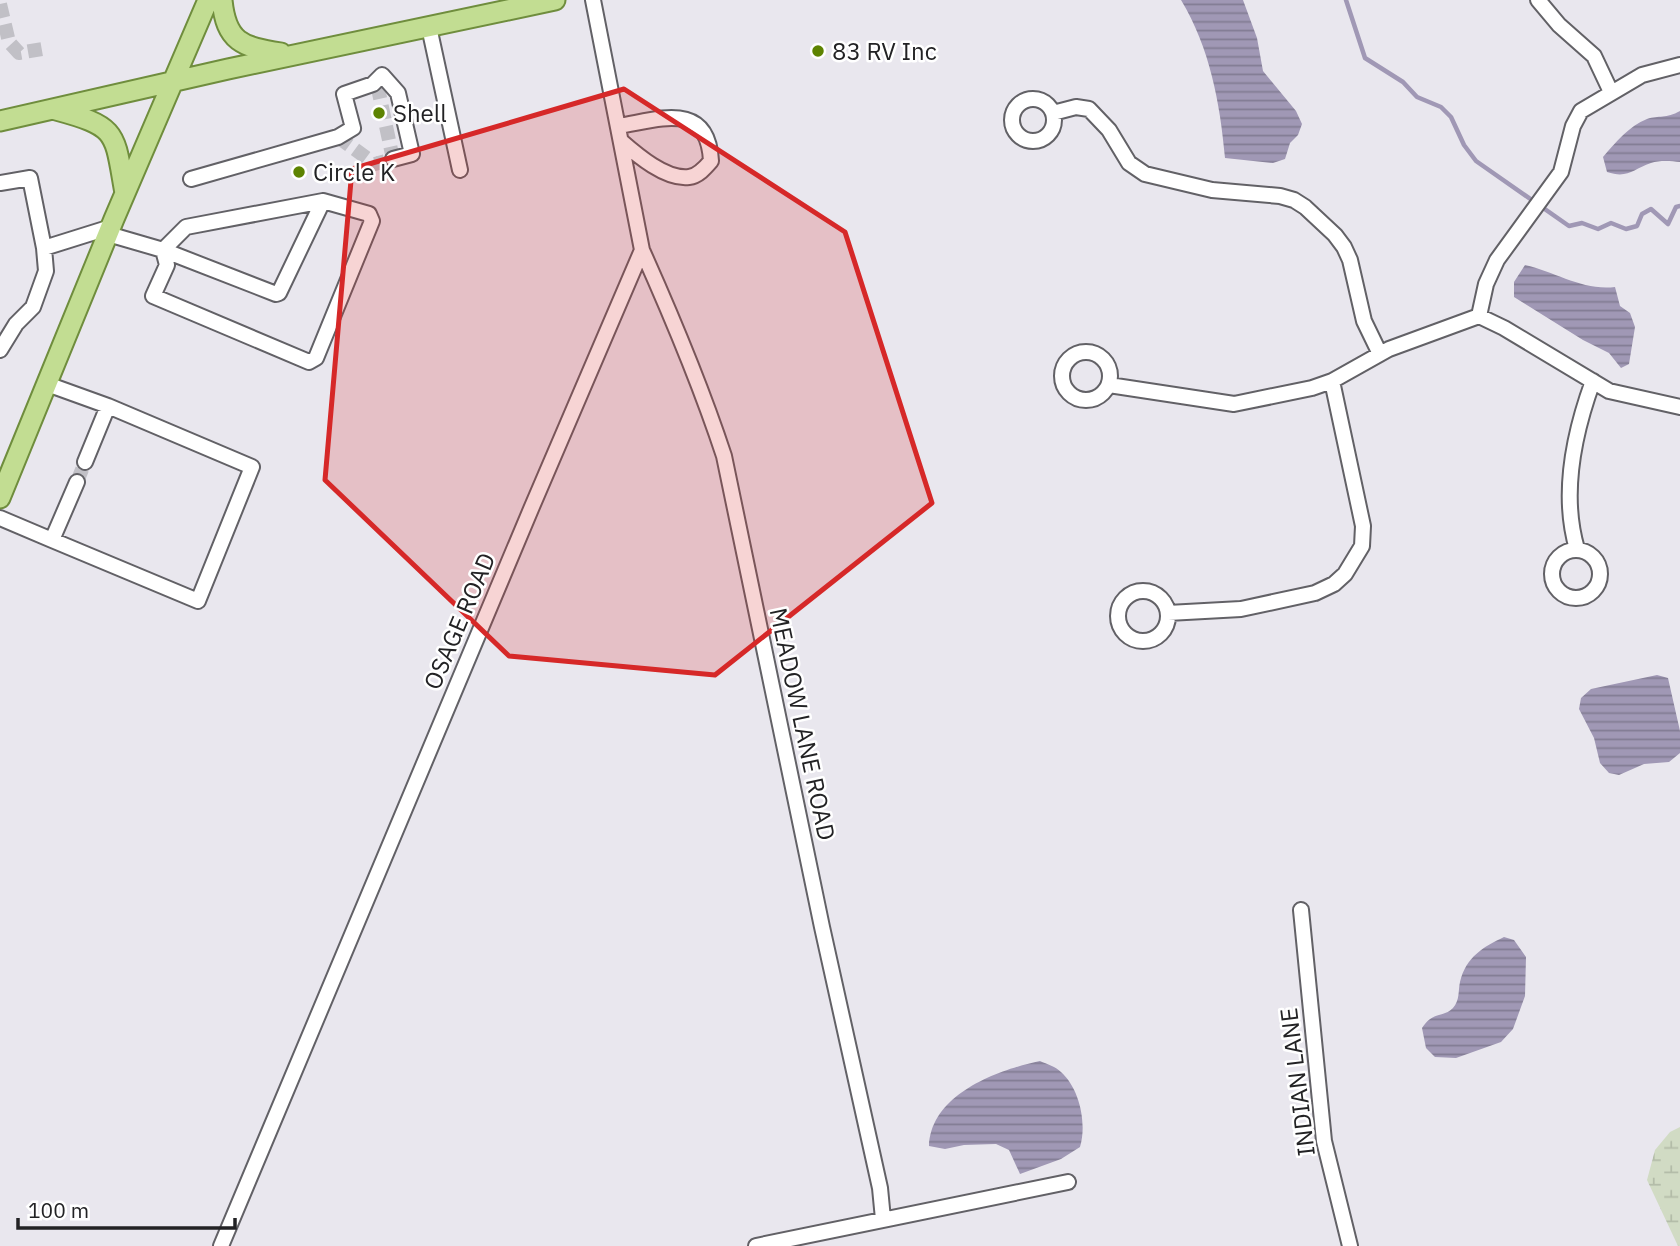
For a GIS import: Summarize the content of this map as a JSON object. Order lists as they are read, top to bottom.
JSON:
{
  "streets": {
    "street": ["OSAGE ROAD", "MEADOW LANE ROAD", "INDIAN LANE"]
  },
  "crossings": [
    ["OSAGE ROAD", "MEADOW LANE ROAD"]
  ],
  "places": ["83 RV Inc", "Shell", "Circle K"],
  "scale_bar": "100 m"
}
